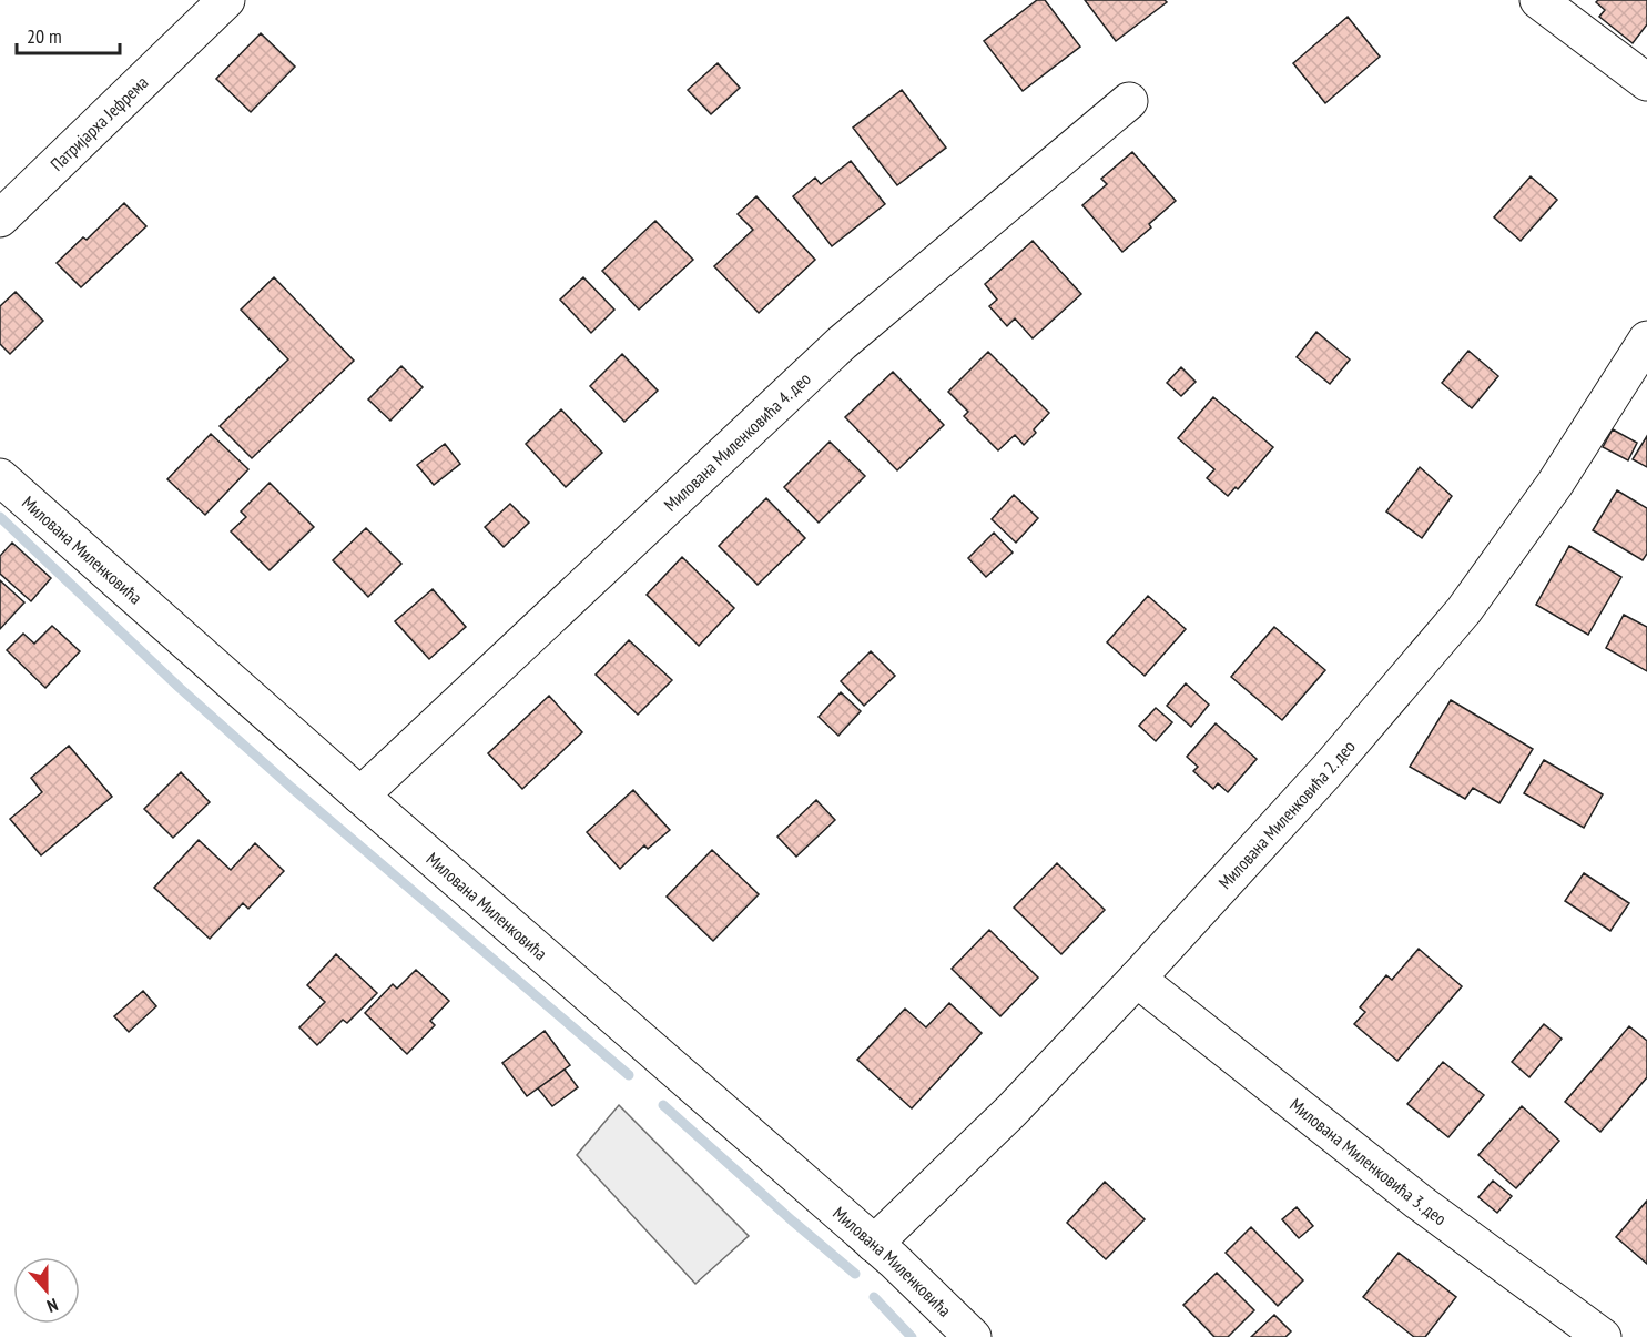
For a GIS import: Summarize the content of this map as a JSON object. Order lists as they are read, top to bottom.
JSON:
{
  "streets": {
    "street": [
      "Патријарха Јефрема",
      "Милована Миленковића 4. део",
      "Милована Миленковића",
      "Милована Миленковића 2. део",
      "Милована Миленковића 3. део"
    ]
  },
  "crossings": [
    ["Милована Миленковића 4. део", "Милована Миленковића"],
    ["Милована Миленковића", "Милована Миленковића 2. део"],
    ["Милована Миленковића 2. део", "Милована Миленковића 3. део"]
  ],
  "scale_bar": "20 m",
  "north": "bottom"
}
